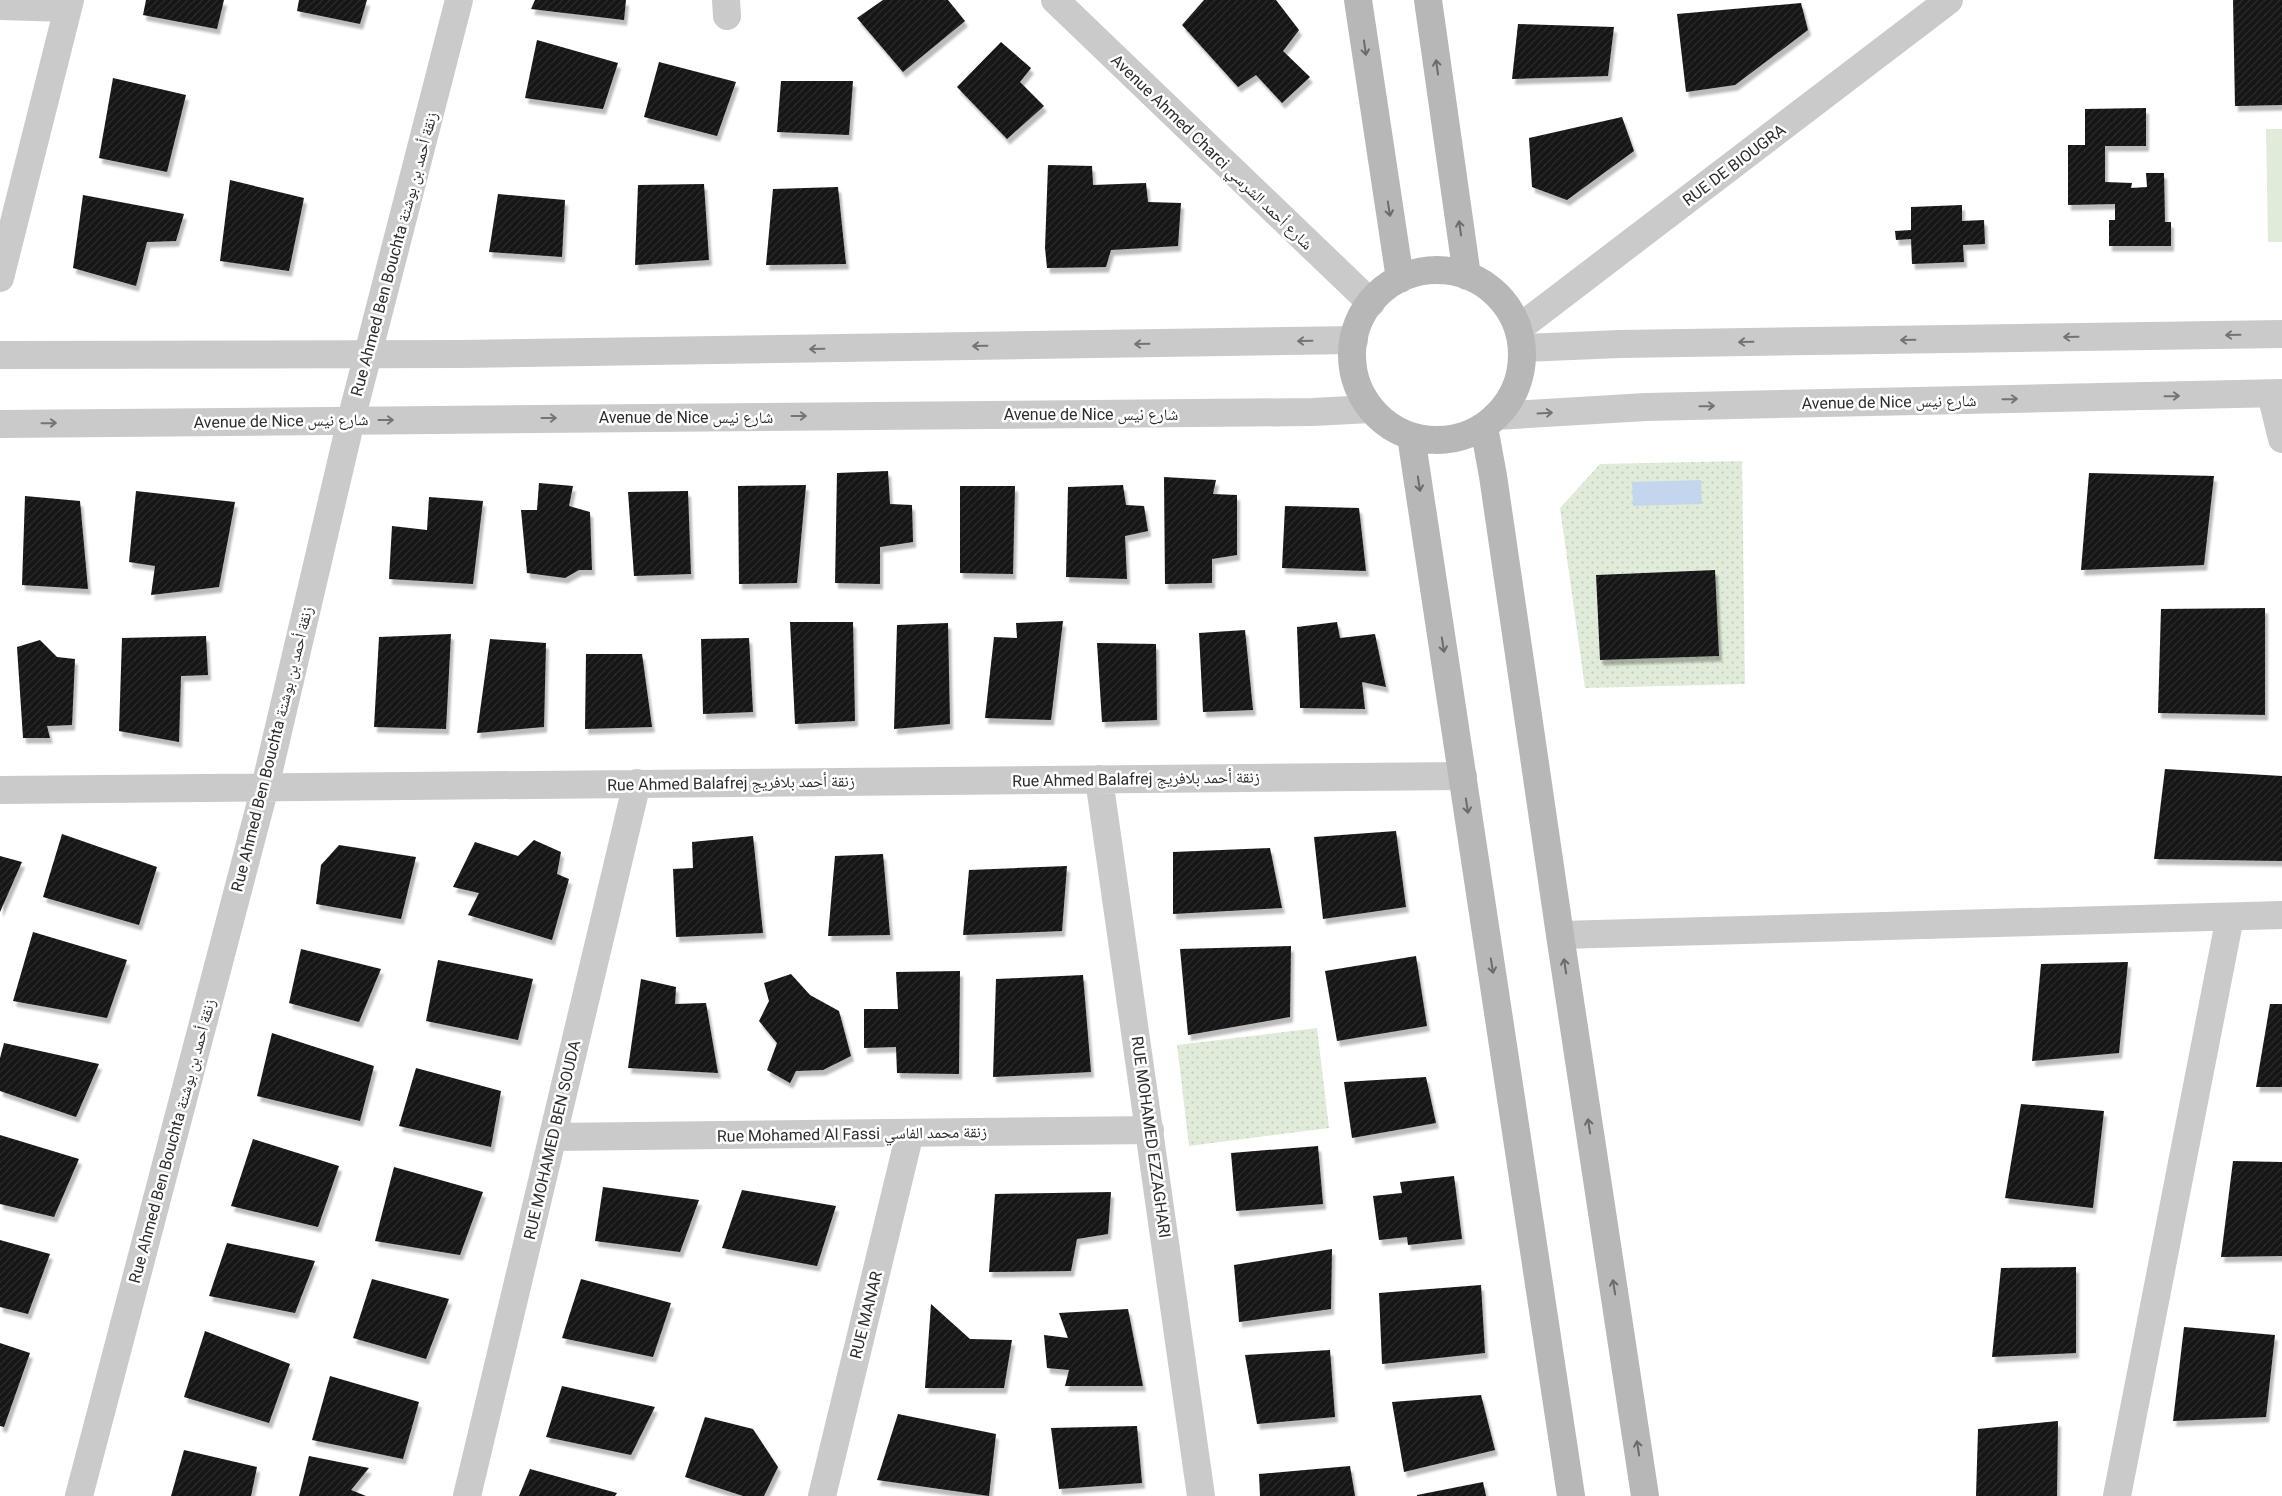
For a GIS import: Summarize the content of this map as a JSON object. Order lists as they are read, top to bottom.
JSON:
{
  "streets": {
    "street": [
      "Avenue Ahmed Charci شارع أحمد الشرسي",
      "RUE DE BIOUGRA",
      "Rue Ahmed Ben Bouchta زنقة أحمد بن بوشتة",
      "Avenue de Nice شارع نيس",
      "Rue Ahmed Balafrej زنقة أحمد بلافريج",
      "Rue Mohamed Al Fassi زنقة محمد الفاسي",
      "RUE MOHAMED EZZAGHARI",
      "RUE MOHAMED BEN SOUDA",
      "RUE MANAR"
    ]
  },
  "crossings": [
    ["Avenue Ahmed Charci شارع أحمد الشرسي", "RUE DE BIOUGRA"],
    ["Avenue Ahmed Charci شارع أحمد الشرسي", "Avenue de Nice شارع نيس"],
    ["RUE DE BIOUGRA", "Avenue de Nice شارع نيس"],
    ["Rue Ahmed Ben Bouchta زنقة أحمد بن بوشتة", "Avenue de Nice شارع نيس"],
    ["Rue Ahmed Ben Bouchta زنقة أحمد بن بوشتة", "Rue Ahmed Balafrej زنقة أحمد بلافريج"],
    ["Rue Ahmed Balafrej زنقة أحمد بلافريج", "RUE MOHAMED EZZAGHARI"],
    ["Rue Ahmed Balafrej زنقة أحمد بلافريج", "RUE MOHAMED BEN SOUDA"],
    ["Rue Mohamed Al Fassi زنقة محمد الفاسي", "RUE MOHAMED EZZAGHARI"],
    ["Rue Mohamed Al Fassi زنقة محمد الفاسي", "RUE MOHAMED BEN SOUDA"],
    ["Rue Mohamed Al Fassi زنقة محمد الفاسي", "RUE MANAR"]
  ]
}
